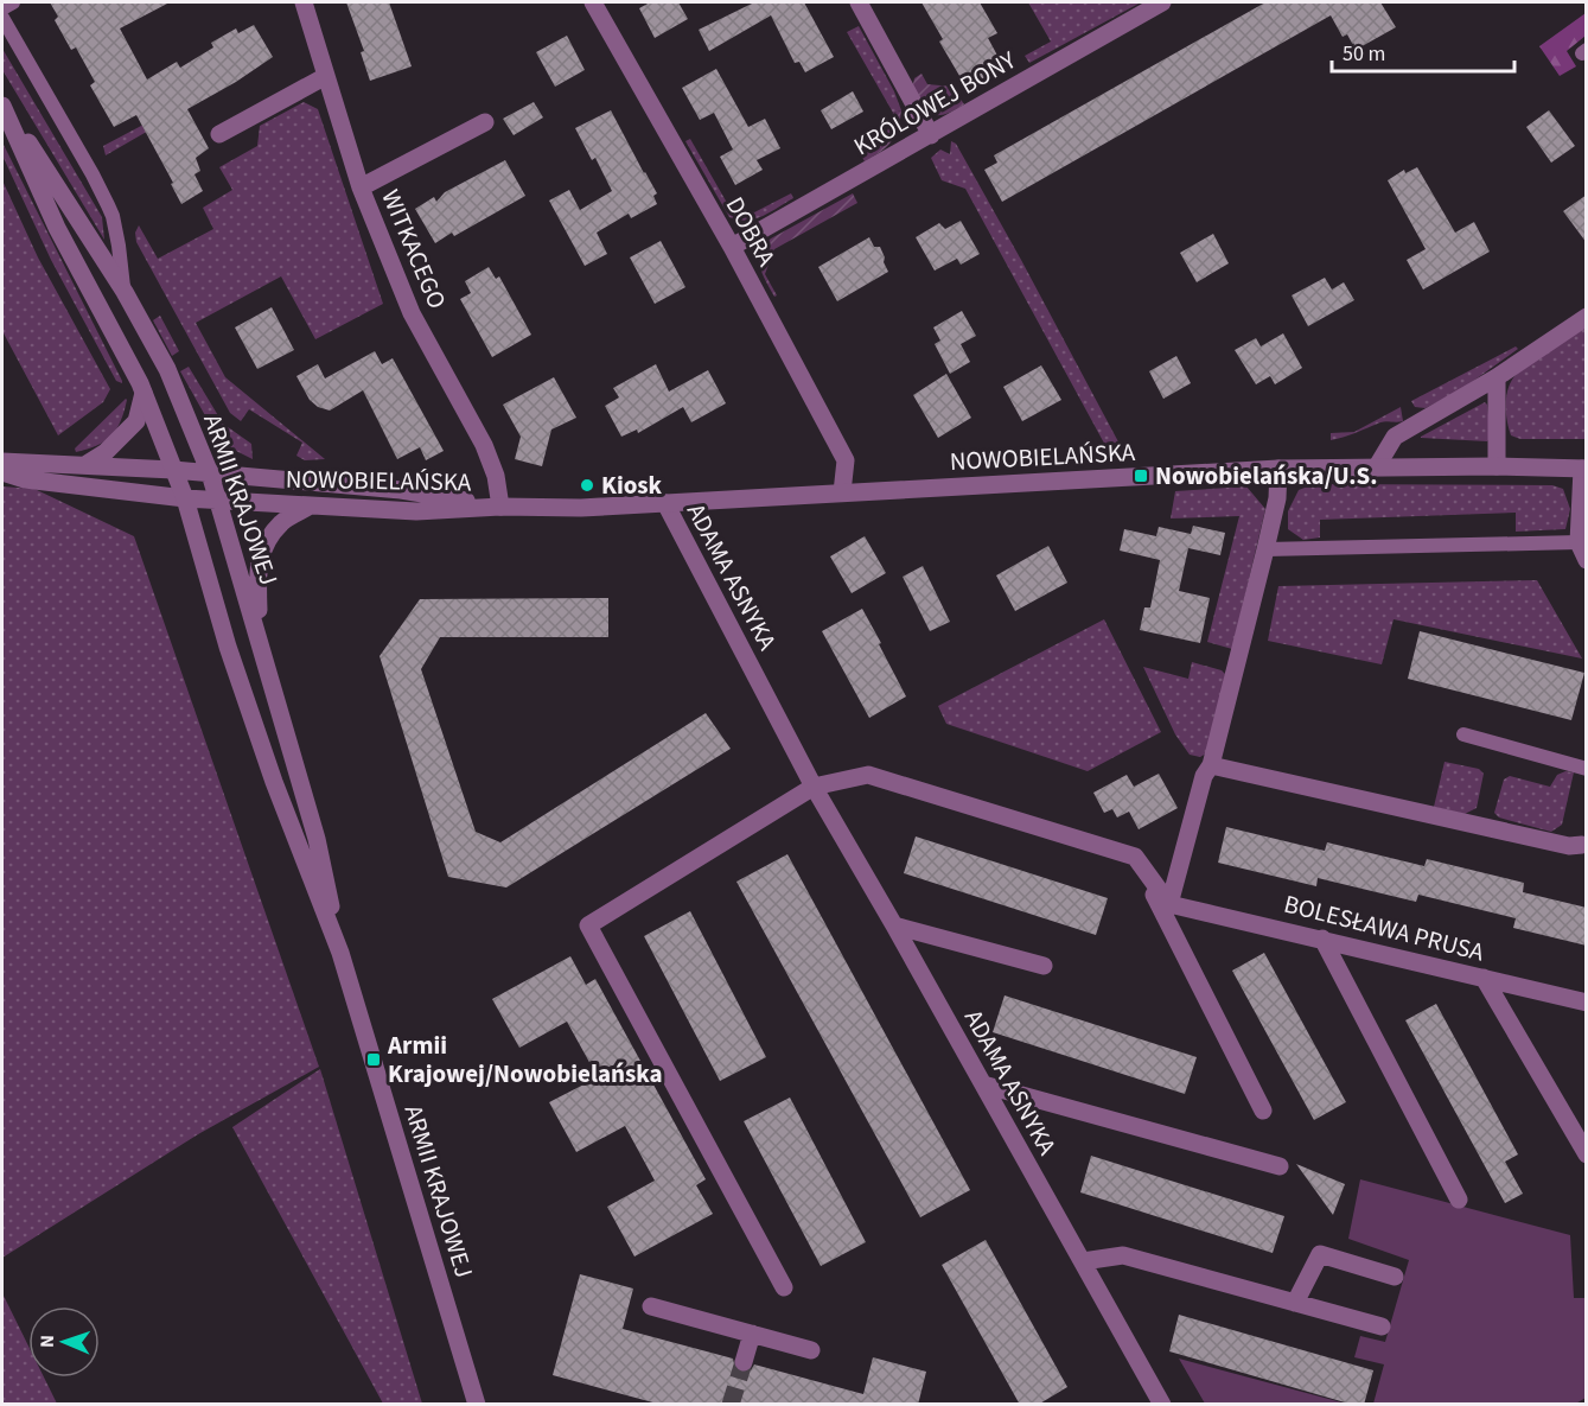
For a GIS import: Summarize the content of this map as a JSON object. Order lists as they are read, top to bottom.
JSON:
{
  "streets": {
    "street": [
      "KRÓLOWEJ BONY",
      "DOBRA",
      "WITKACEGO",
      "NOWOBIELAŃSKA",
      "ARMII KRAJOWEJ",
      "ADAMA ASNYKA",
      "BOLESŁAWA PRUSA"
    ]
  },
  "crossings": [
    ["KRÓLOWEJ BONY", "DOBRA"],
    ["DOBRA", "NOWOBIELAŃSKA"],
    ["WITKACEGO", "NOWOBIELAŃSKA"],
    ["NOWOBIELAŃSKA", "ARMII KRAJOWEJ"],
    ["NOWOBIELAŃSKA", "ADAMA ASNYKA"]
  ],
  "places": {
    "transit": ["Nowobielańska/U.S.", "Armii Krajowej/Nowobielańska"],
    "other": ["Kiosk"]
  },
  "scale_bar": "50 m",
  "north": "left"
}
